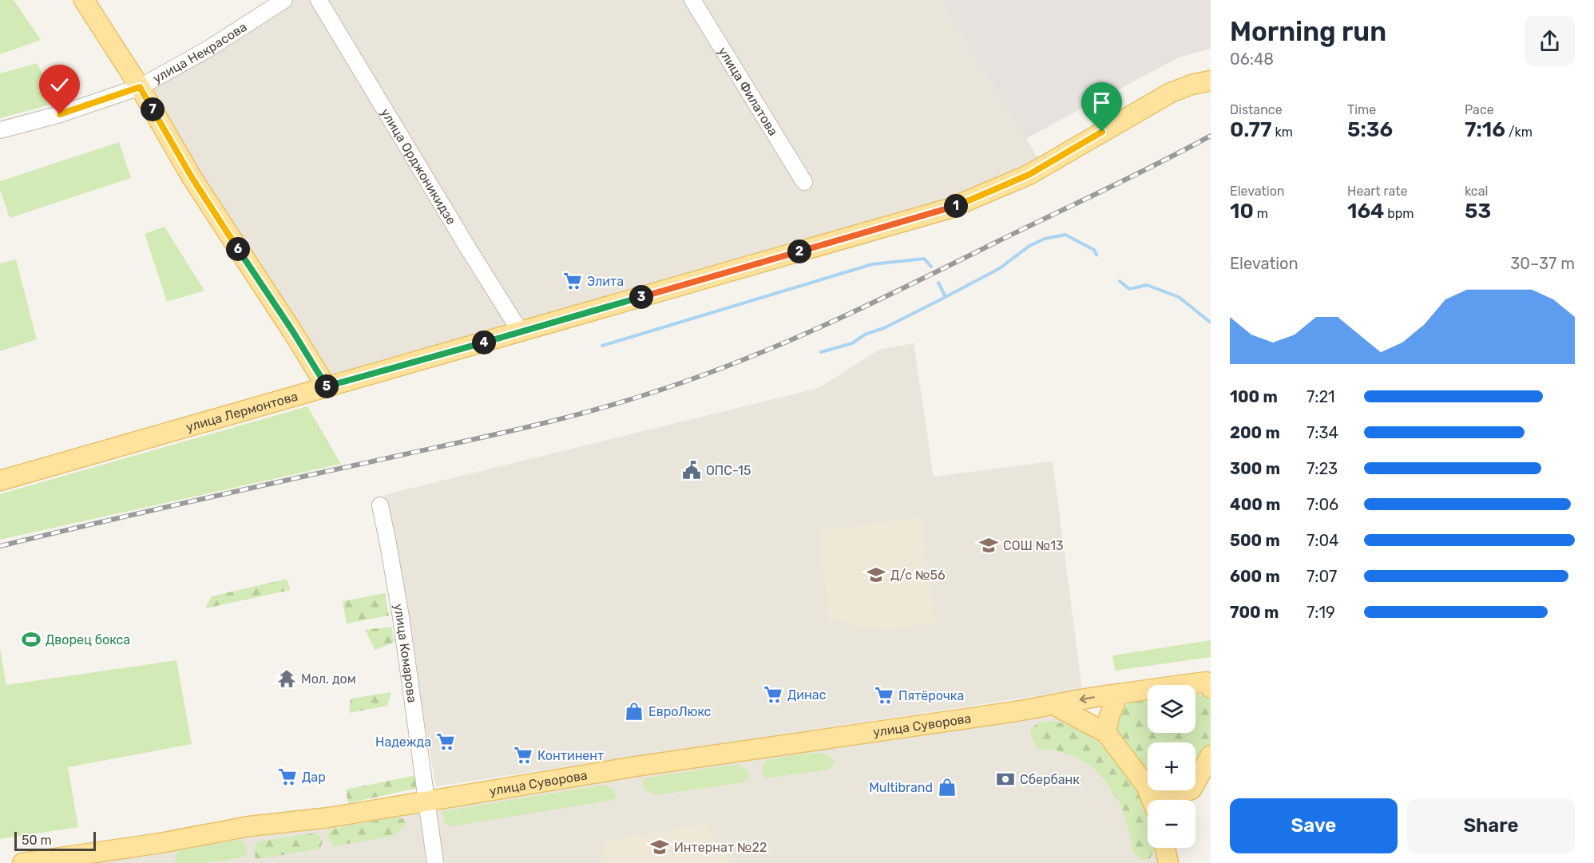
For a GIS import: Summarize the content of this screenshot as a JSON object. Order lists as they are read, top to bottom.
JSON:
{
  "streets": {
    "main road": ["улица Лермонтова", "улица Суворова"],
    "street": [
      "улица Некрасова",
      "улица Филатова",
      "улица Орджоникидзе",
      "улица Комарова"
    ]
  },
  "crossings": [
    ["улица Орджоникидзе", "улица Лермонтова"],
    ["улица Комарова", "улица Суворова"]
  ],
  "places": {
    "supermarket": [
      "Элита",
      "Динас",
      "Пятёрочка",
      "Надежда",
      "Континент",
      "Дар"
    ],
    "public building": ["ОПС-15"],
    "school or university": ["СОШ №13", "Д/с №56", "Интернат №22"],
    "sports": ["Дворец бокса"],
    "temple": ["Мол. дом"],
    "shop": ["ЕвроЛюкс", "Multibrand"],
    "bank": ["Сбербанк"]
  },
  "scale_bar": "50 m",
  "page": {
    "heading": ["Morning run", "06:48"],
    "stats": [
      ["Distance", "0.77 km"],
      ["Time", "5:36"],
      ["Pace", "7:16 /km"],
      ["Elevation", "10 m"],
      ["Heart rate", "164 bpm"],
      ["kcal", "53"]
    ],
    "pins": [
      "7",
      "1",
      "6",
      "2",
      "3",
      "4",
      "5"
    ],
    "chart": ["Elevation", "30–37 m"],
    "list": [
      {
        "name": "100 m",
        "note": "7:21"
      },
      {
        "name": "200 m",
        "note": "7:34"
      },
      {
        "name": "300 m",
        "note": "7:23"
      },
      {
        "name": "400 m",
        "note": "7:06"
      },
      {
        "name": "500 m",
        "note": "7:04"
      },
      {
        "name": "600 m",
        "note": "7:07"
      },
      {
        "name": "700 m",
        "note": "7:19"
      }
    ],
    "map_buttons": ["+", "−"],
    "buttons": ["Save", "Share"],
    "scale": "50 m"
  }
}
